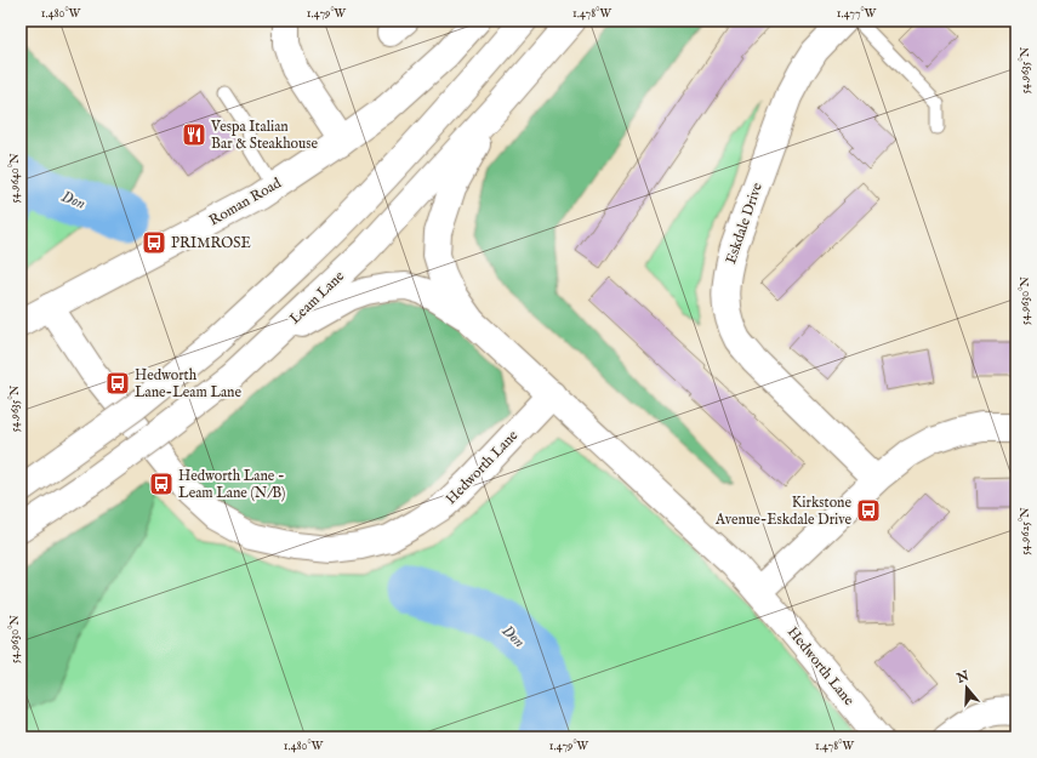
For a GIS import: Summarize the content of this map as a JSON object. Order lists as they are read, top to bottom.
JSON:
{
  "streets": {
    "main road": [
      "Roman Road",
      "Eskdale Drive",
      "Leam Lane",
      "Hedworth Lane"
    ]
  },
  "crossings": [
    ["Roman Road", "Hedworth Lane"]
  ],
  "water": ["Don"],
  "places": {
    "restaurant": ["Vespa Italian Bar & Steakhouse"],
    "bus stop": [
      "PRIMROSE",
      "Hedworth Lane-Leam Lane",
      "Hedworth Lane - Leam Lane (N/B)",
      "Kirkstone Avenue-Eskdale Drive"
    ]
  },
  "north": "top",
  "coordinates": [
    "1.480°W",
    "1.479°W",
    "1.478°W",
    "1.477°W",
    "54.9635°N",
    "54.9640°N",
    "54.9630°N",
    "54.9625°N"
  ]
}
